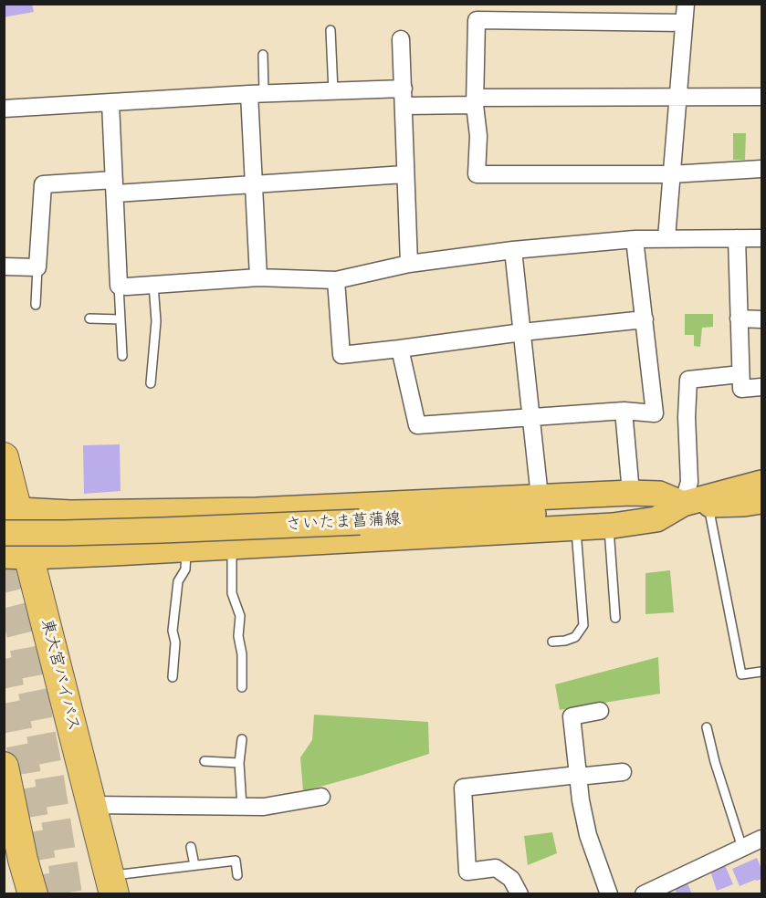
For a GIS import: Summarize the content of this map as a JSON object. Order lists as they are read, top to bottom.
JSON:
{
  "streets": {
    "highway": ["東大宮バイパス"],
    "main road": ["さいたま菖蒲線"]
  },
  "crossings": [
    ["さいたま菖蒲線", "東大宮バイパス"]
  ]
}
